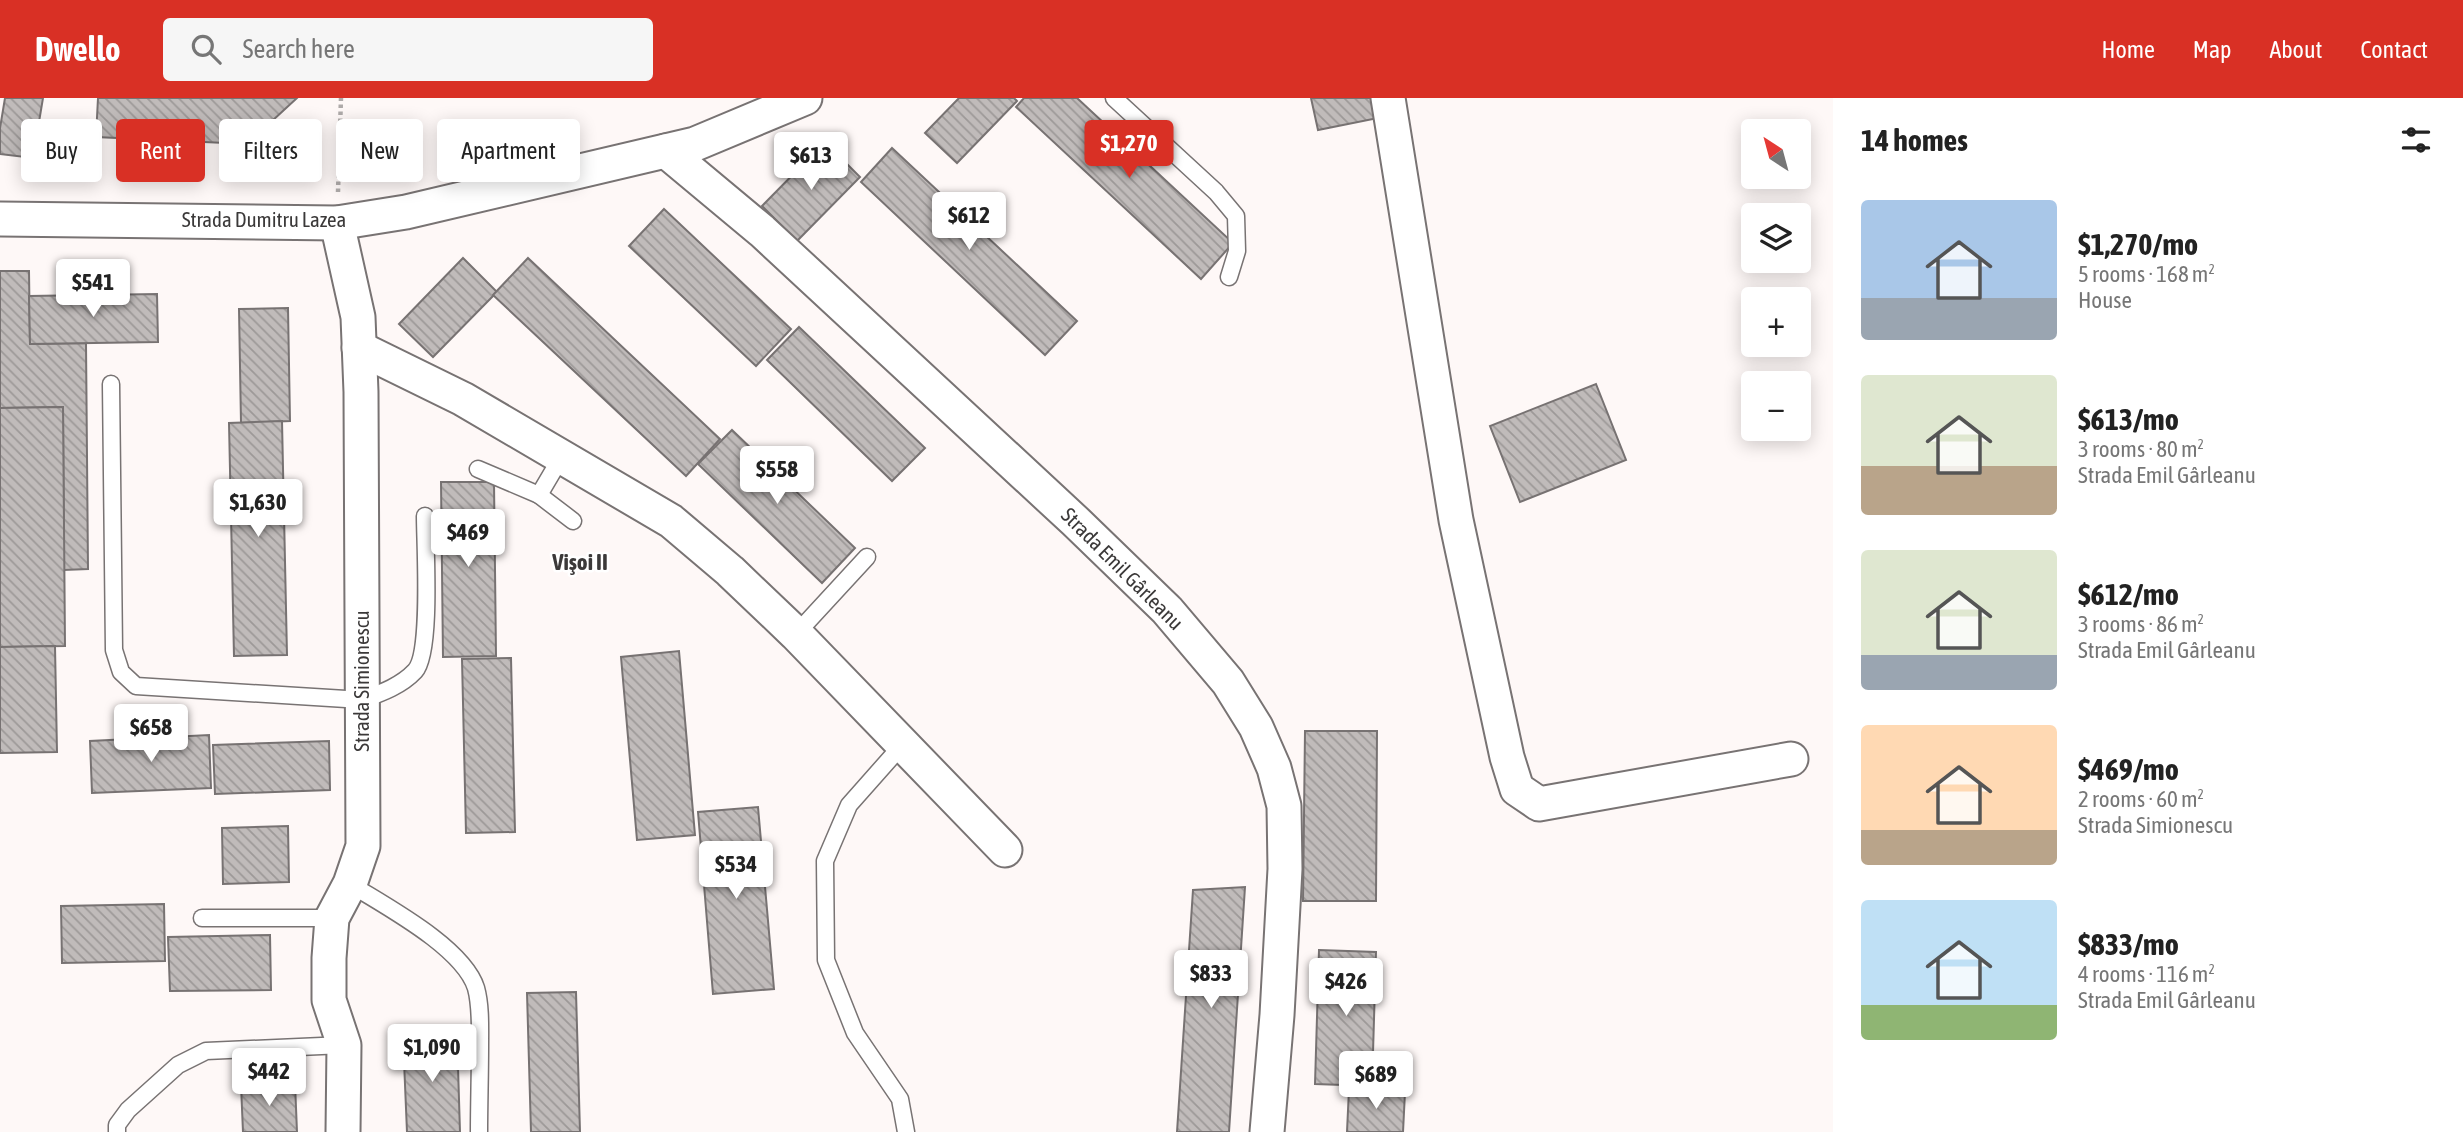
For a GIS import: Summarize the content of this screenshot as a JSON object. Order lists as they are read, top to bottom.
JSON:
{
  "streets": {
    "street": ["Strada Dumitru Lazea", "Strada Emil Gârleanu", "Strada Simionescu"]
  },
  "crossings": [
    ["Strada Dumitru Lazea", "Strada Emil Gârleanu"],
    ["Strada Dumitru Lazea", "Strada Simionescu"]
  ],
  "districts": ["Vişoi II"],
  "north": "top left",
  "page": {
    "header": "Dwello",
    "search": "Search here",
    "nav": [
      "Home",
      "Map",
      "About",
      "Contact"
    ],
    "heading": "14 homes",
    "map_buttons": ["+", "−"],
    "chip": [
      "Buy",
      "Rent",
      "Filters",
      "New",
      "Apartment"
    ],
    "price": [
      "$1,270",
      "$613",
      "$612",
      "$541",
      "$558",
      "$1,630",
      "$469",
      "$658",
      "$534",
      "$833",
      "$426",
      "$1,090",
      "$442",
      "$689"
    ],
    "list": [
      {
        "name": "$1,270/mo",
        "note": "5 rooms · 168 m² · House"
      },
      {
        "name": "$613/mo",
        "note": "3 rooms · 80 m² · Strada Emil Gârleanu"
      },
      {
        "name": "$612/mo",
        "note": "3 rooms · 86 m² · Strada Emil Gârleanu"
      },
      {
        "name": "$469/mo",
        "note": "2 rooms · 60 m² · Strada Simionescu"
      },
      {
        "name": "$833/mo",
        "note": "4 rooms · 116 m² · Strada Emil Gârleanu"
      }
    ]
  }
}
